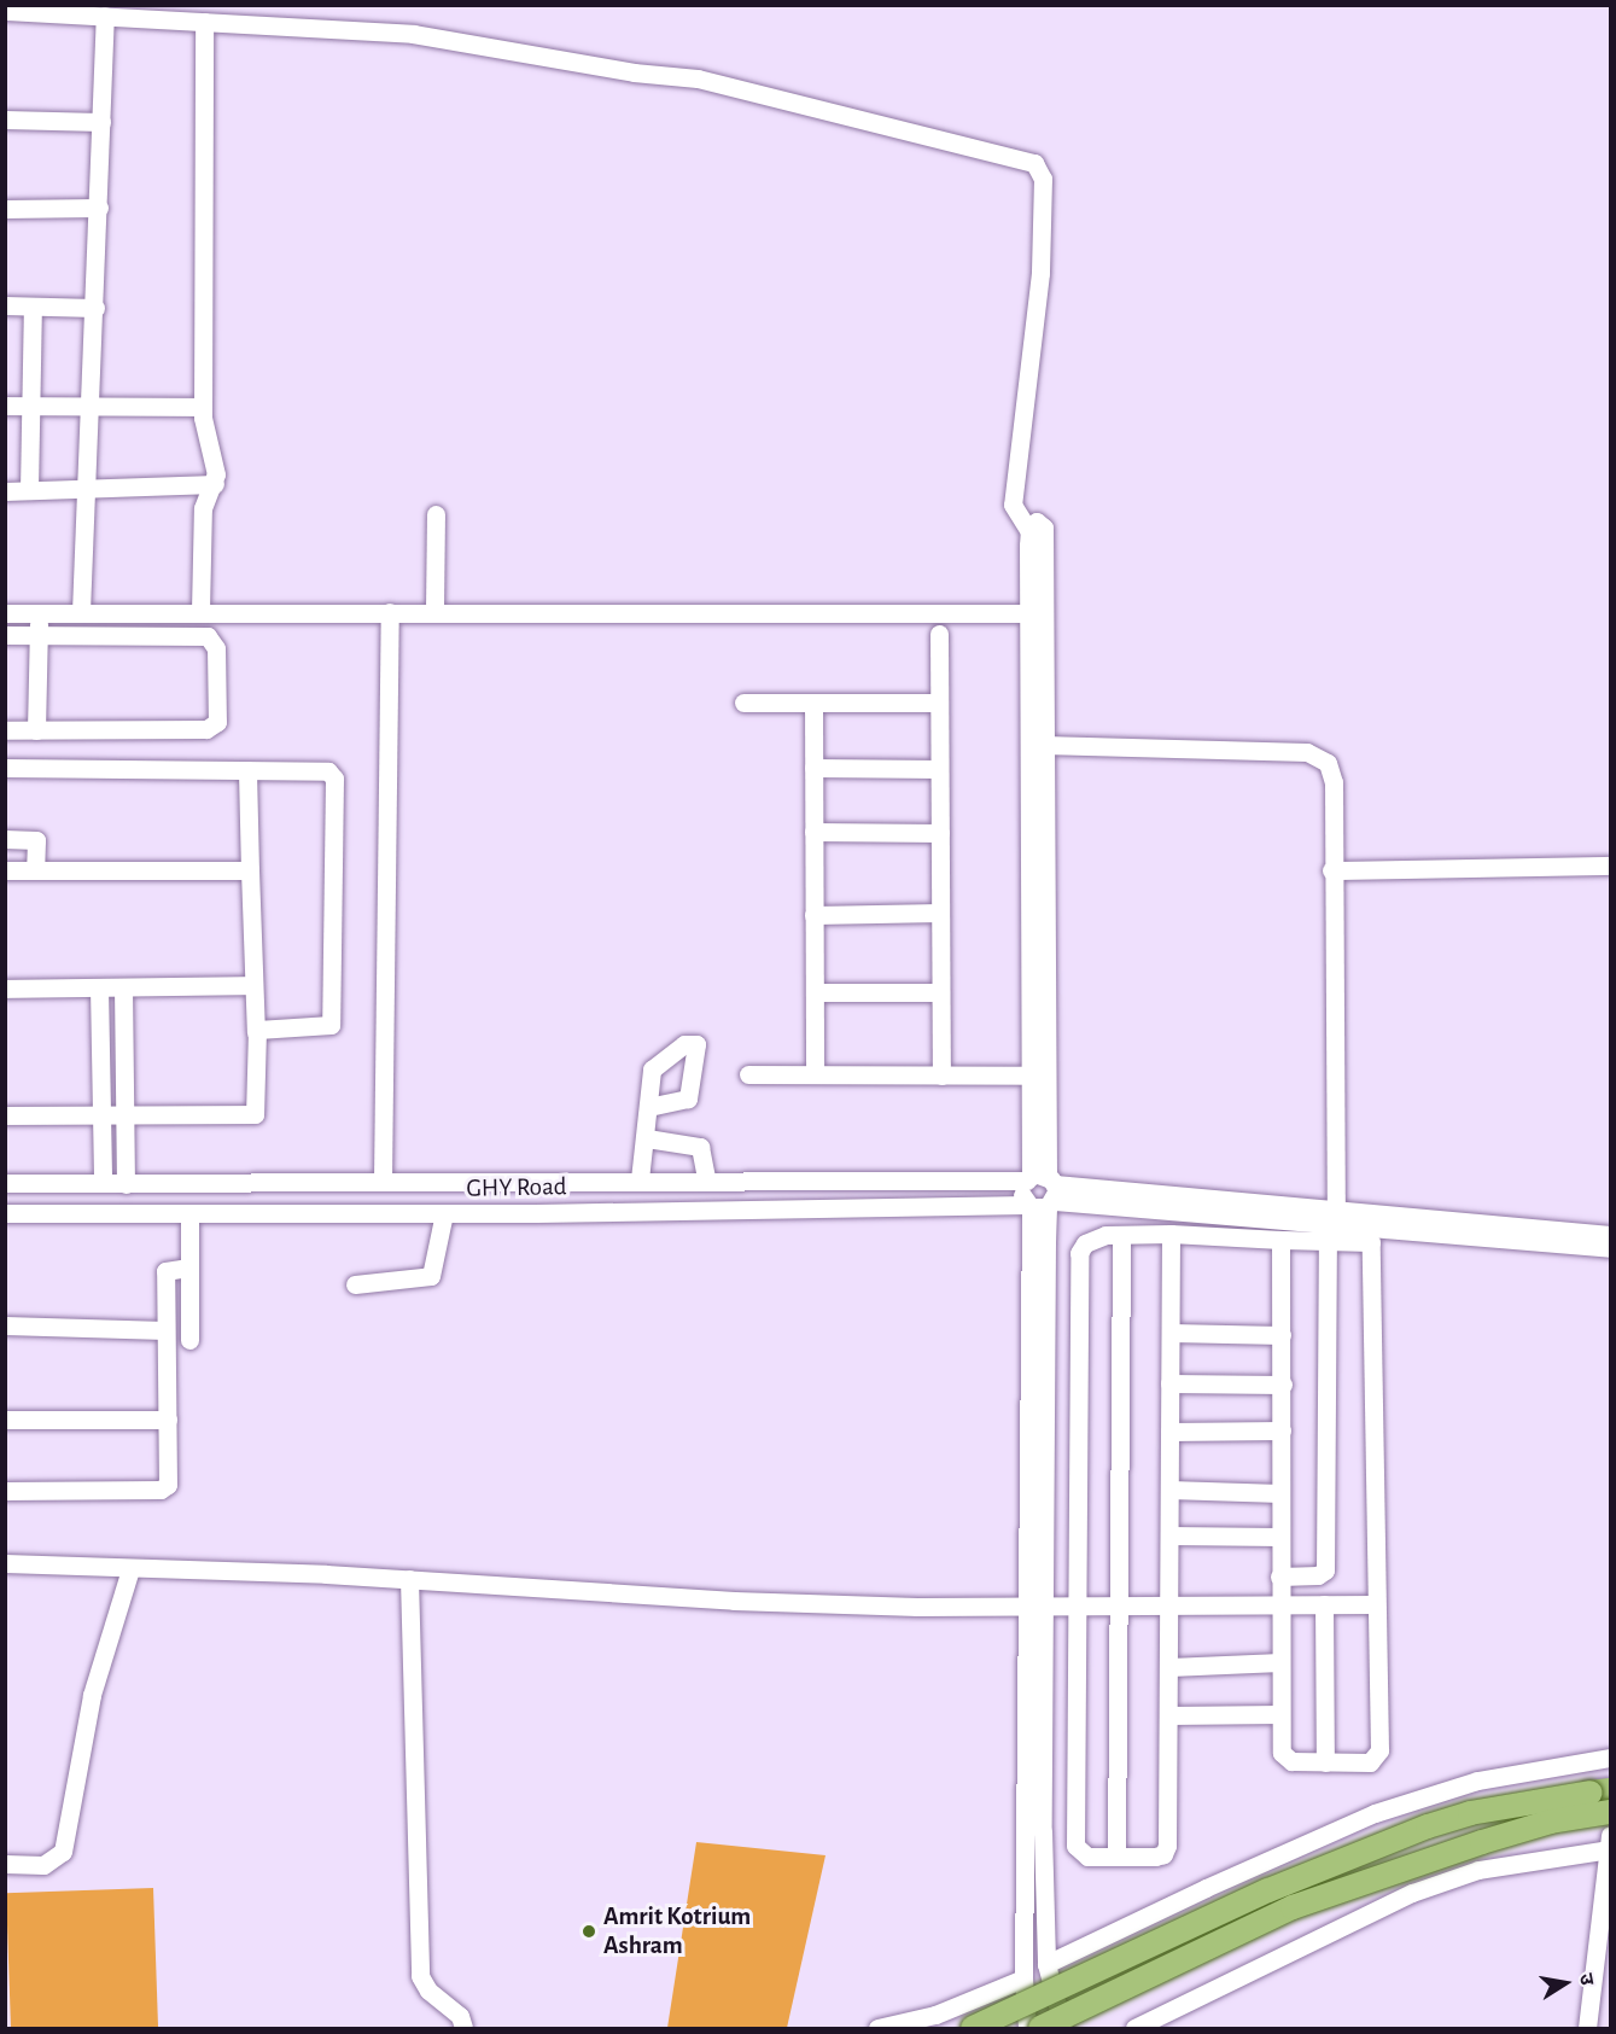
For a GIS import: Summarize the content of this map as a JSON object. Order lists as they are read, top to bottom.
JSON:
{
  "streets": {
    "street": ["GHY Road"]
  },
  "places": ["Amrit Kotrium Ashram"],
  "north": "right"
}
